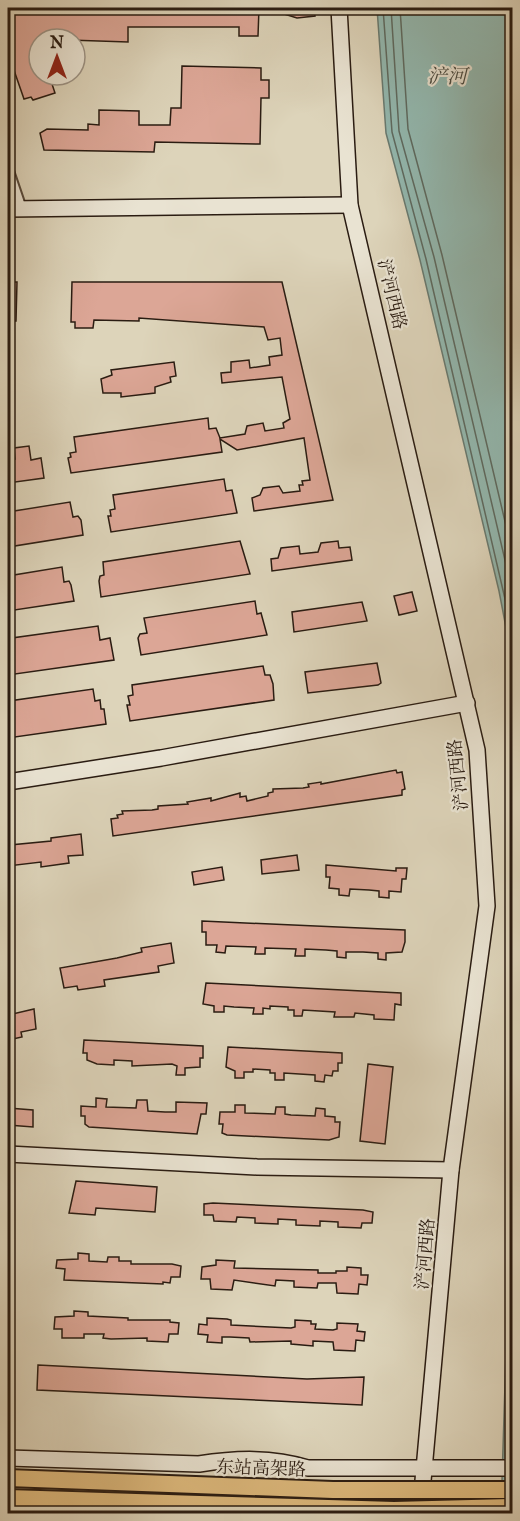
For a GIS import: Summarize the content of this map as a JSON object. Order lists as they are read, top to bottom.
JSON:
{
  "streets": {
    "main road": ["东站高架路"],
    "street": ["浐河西路"]
  },
  "water": ["浐河"],
  "north": "top"
}
